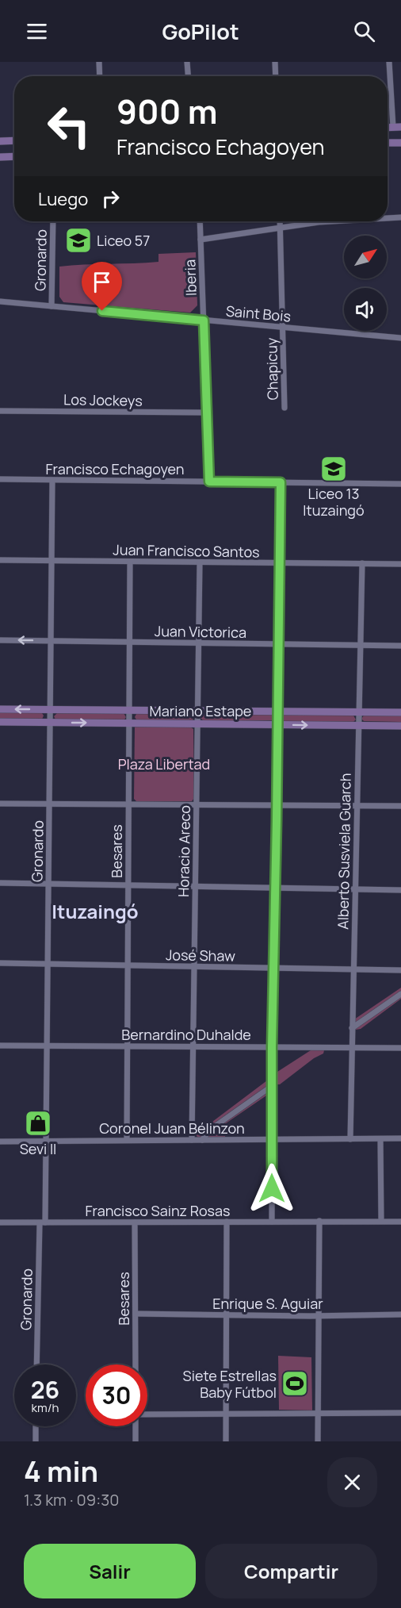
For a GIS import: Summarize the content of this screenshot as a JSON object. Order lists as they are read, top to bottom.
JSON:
{
  "streets": {
    "street": [
      "Gronardo",
      "Iberia",
      "Saint Bois",
      "Chapicuy",
      "Los Jockeys",
      "Francisco Echagoyen",
      "Juan Francisco Santos",
      "Juan Victorica",
      "Mariano Estape",
      "Besares",
      "Horacio Areco",
      "Alberto Susviela Guarch",
      "José Shaw",
      "Bernardino Duhalde",
      "Coronel Juan Bélinzon",
      "Francisco Sainz Rosas",
      "Enrique S. Aguiar"
    ]
  },
  "crossings": [
    ["Gronardo", "Saint Bois"],
    ["Gronardo", "Francisco Echagoyen"],
    ["Gronardo", "Juan Francisco Santos"],
    ["Gronardo", "Juan Victorica"],
    ["Gronardo", "Mariano Estape"],
    ["Gronardo", "José Shaw"],
    ["Gronardo", "Bernardino Duhalde"],
    ["Gronardo", "Coronel Juan Bélinzon"],
    ["Gronardo", "Francisco Sainz Rosas"],
    ["Iberia", "Saint Bois"],
    ["Iberia", "Los Jockeys"],
    ["Iberia", "Francisco Echagoyen"],
    ["Saint Bois", "Chapicuy"],
    ["Juan Francisco Santos", "Besares"],
    ["Juan Francisco Santos", "Horacio Areco"],
    ["Juan Francisco Santos", "Alberto Susviela Guarch"],
    ["Juan Victorica", "Besares"],
    ["Juan Victorica", "Horacio Areco"],
    ["Juan Victorica", "Alberto Susviela Guarch"],
    ["Mariano Estape", "Besares"],
    ["Mariano Estape", "Horacio Areco"],
    ["Mariano Estape", "Alberto Susviela Guarch"],
    ["Besares", "José Shaw"],
    ["Besares", "Bernardino Duhalde"],
    ["Besares", "Coronel Juan Bélinzon"],
    ["Besares", "Francisco Sainz Rosas"],
    ["Besares", "Enrique S. Aguiar"],
    ["Horacio Areco", "José Shaw"],
    ["Horacio Areco", "Bernardino Duhalde"],
    ["Horacio Areco", "Coronel Juan Bélinzon"],
    ["Alberto Susviela Guarch", "José Shaw"],
    ["Alberto Susviela Guarch", "Bernardino Duhalde"],
    ["Alberto Susviela Guarch", "Coronel Juan Bélinzon"]
  ],
  "districts": ["Ituzaingó"],
  "parks": ["Plaza Libertad"],
  "places": {
    "school or university": ["Liceo 57", "Liceo 13 Ituzaingó"],
    "shop": ["Sevi II"],
    "sports": ["Siete Estrellas Baby Fútbol"]
  },
  "north": "top right",
  "page": {
    "header": "GoPilot",
    "turn": ["900 m", "Francisco Echagoyen"],
    "then": "Luego",
    "speed": "26 km/h",
    "limit": "30",
    "heading": ["4 min", "1.3 km · 09:30"],
    "buttons": ["Salir", "Compartir"]
  }
}
